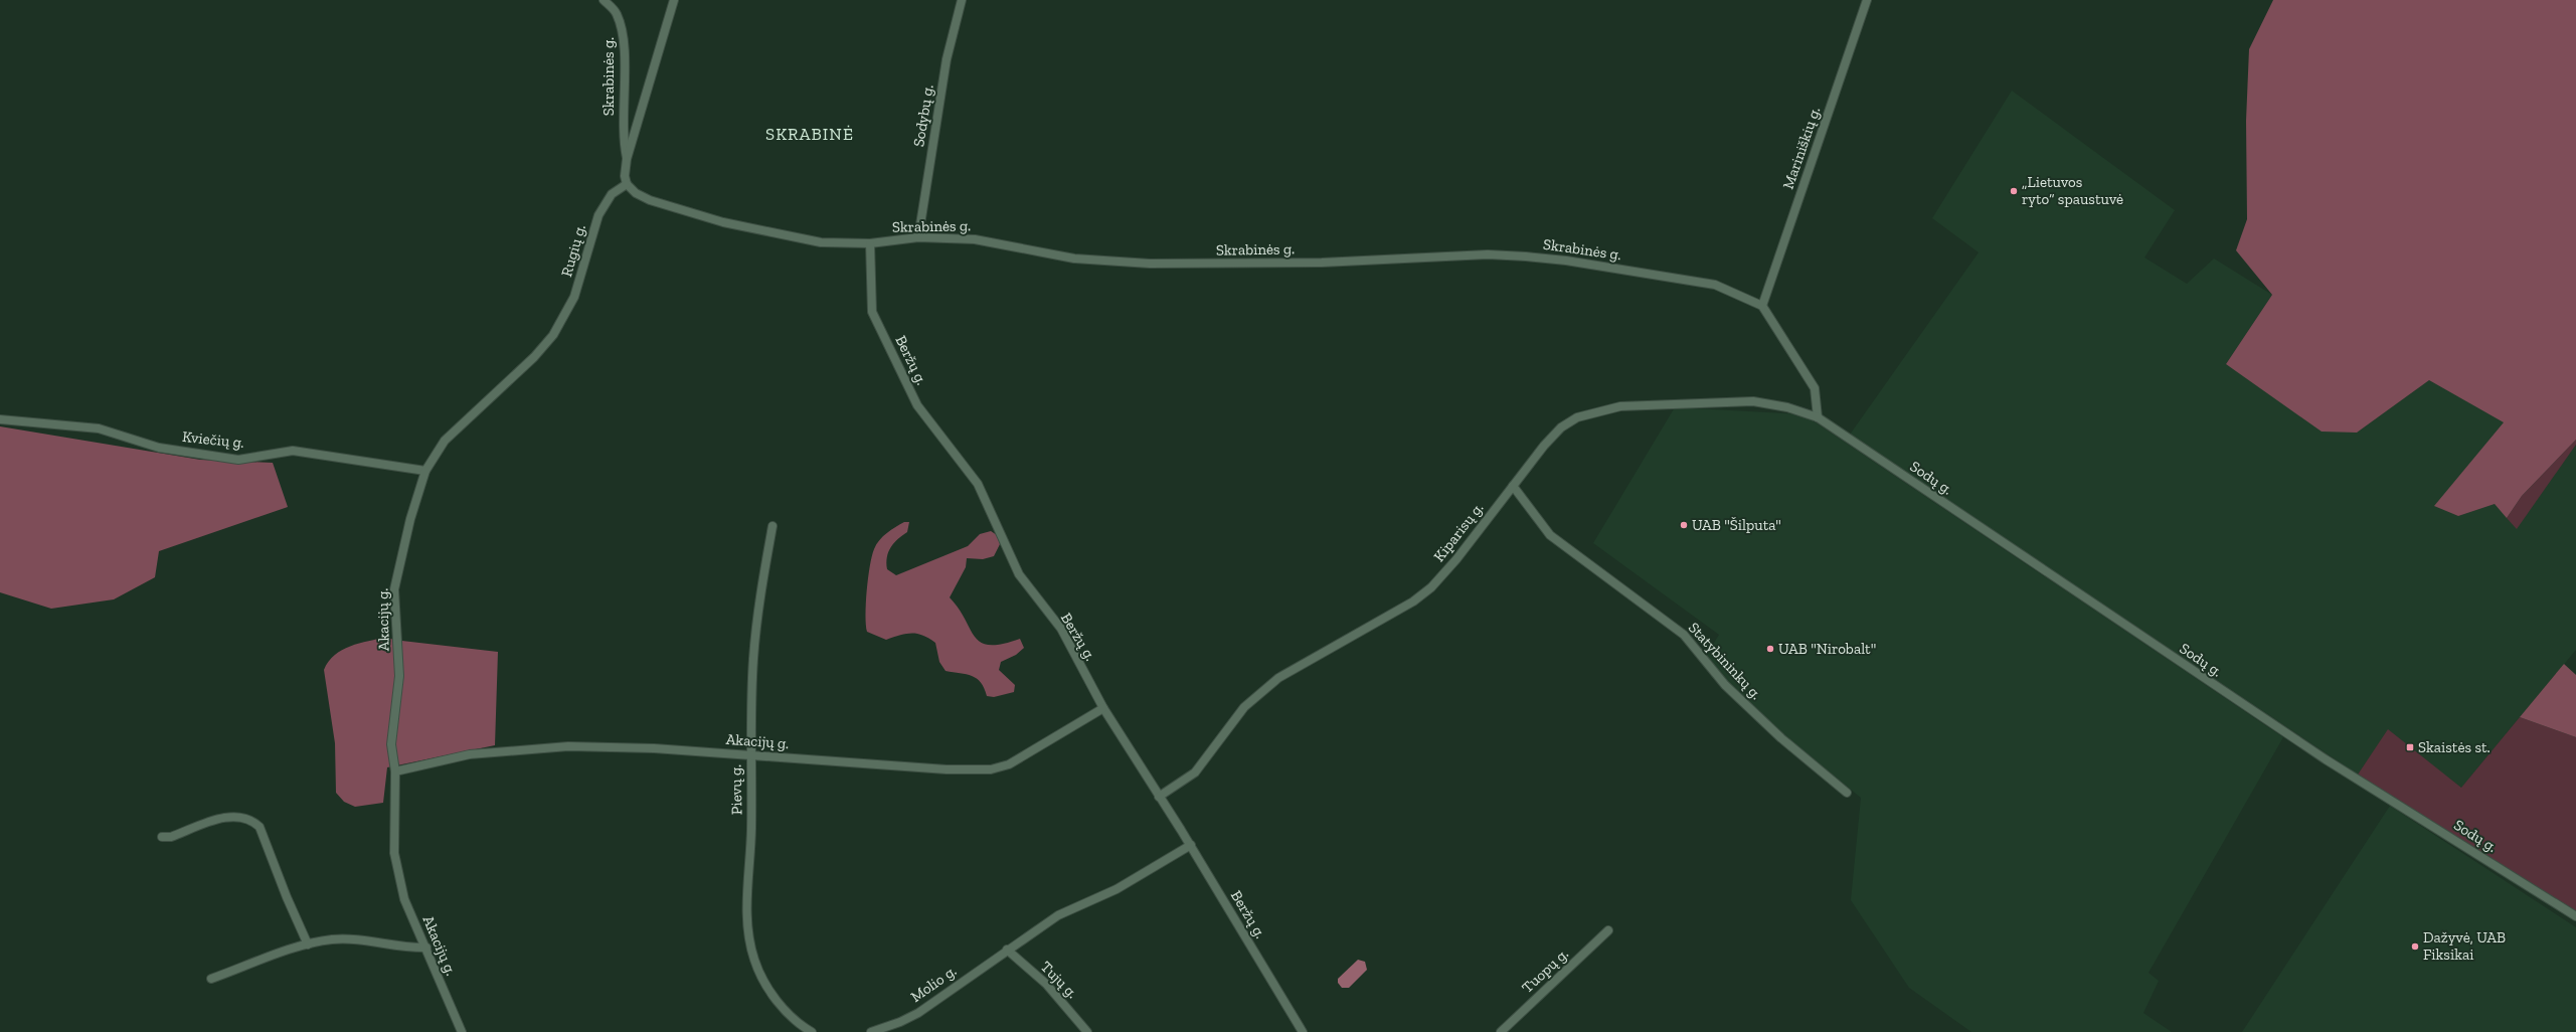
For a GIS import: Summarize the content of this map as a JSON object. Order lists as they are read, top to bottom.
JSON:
{
  "streets": {
    "street": [
      "Skrabinės g.",
      "Sodybų g.",
      "Mariniškių g.",
      "Rugių g.",
      "Beržų g.",
      "Kviečių g.",
      "Sodų g.",
      "Kiparisų g.",
      "Akacijų g.",
      "Statybininkų g.",
      "Pievų g.",
      "Tuopų g.",
      "Tujų g.",
      "Molio g."
    ]
  },
  "crossings": [
    ["Skrabinės g.", "Sodybų g."],
    ["Skrabinės g.", "Mariniškių g."],
    ["Skrabinės g.", "Rugių g."],
    ["Skrabinės g.", "Beržų g."],
    ["Rugių g.", "Kviečių g."],
    ["Rugių g.", "Akacijų g."],
    ["Beržų g.", "Kiparisų g."],
    ["Beržų g.", "Akacijų g."],
    ["Beržų g.", "Molio g."],
    ["Kviečių g.", "Akacijų g."],
    ["Sodų g.", "Kiparisų g."],
    ["Kiparisų g.", "Statybininkų g."],
    ["Akacijų g.", "Pievų g."],
    ["Tujų g.", "Molio g."]
  ],
  "districts": ["SKRABINĖ"],
  "places": {
    "other": [
      "„Lietuvos ryto“ spaustuvė",
      "UAB \"Šilputa\"",
      "UAB \"Nirobalt\"",
      "Dažyvė, UAB Fiksikai"
    ],
    "transit": ["Skaistės st."]
  }
}
